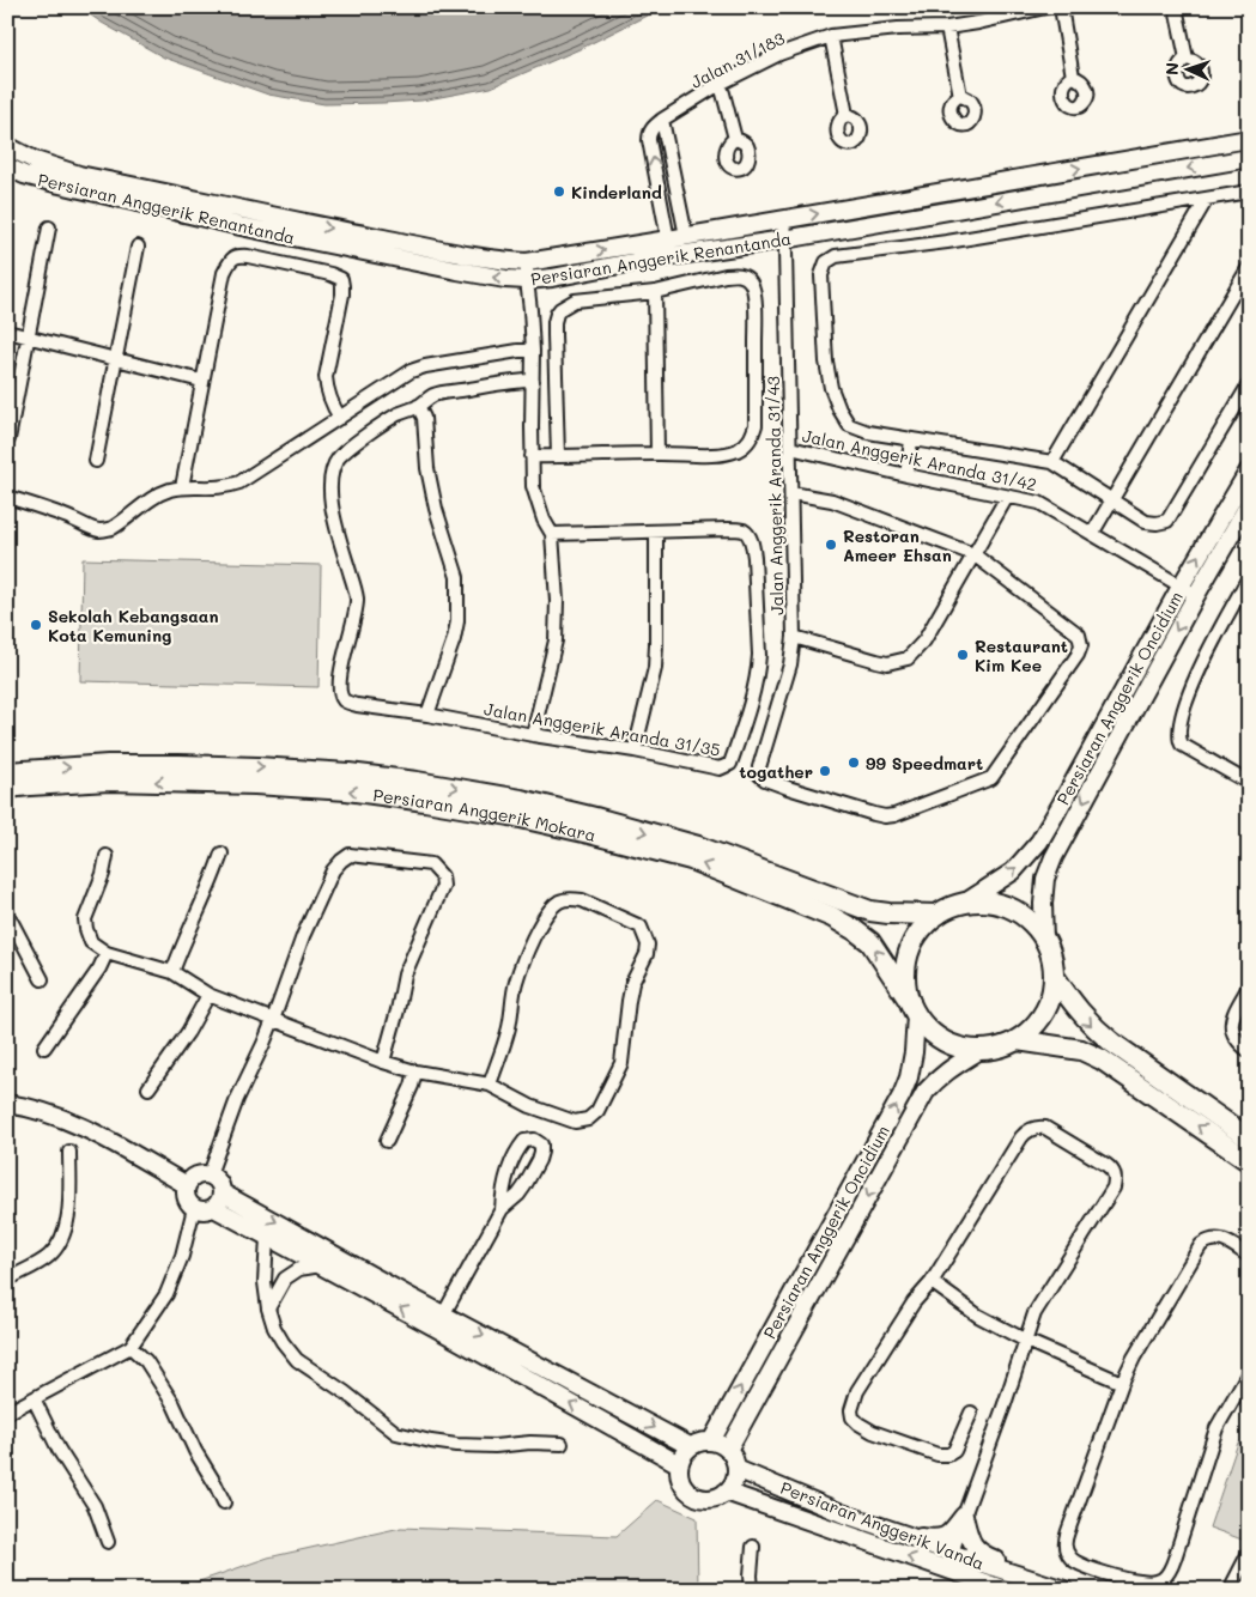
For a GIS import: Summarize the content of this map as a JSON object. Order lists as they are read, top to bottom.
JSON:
{
  "streets": {
    "main road": [
      "Persiaran Anggerik Renantanda",
      "Persiaran Anggerik Oncidium",
      "Persiaran Anggerik Mokara",
      "Persiaran Anggerik Vanda"
    ],
    "street": [
      "Jalan 31/183",
      "Jalan Anggerik Aranda 31/42",
      "Jalan Anggerik Aranda 31/43",
      "Jalan Anggerik Aranda 31/35"
    ]
  },
  "crossings": [
    ["Persiaran Anggerik Renantanda", "Jalan Anggerik Aranda 31/43"],
    ["Jalan Anggerik Aranda 31/42", "Jalan Anggerik Aranda 31/43"],
    ["Jalan Anggerik Aranda 31/42", "Persiaran Anggerik Oncidium"],
    ["Persiaran Anggerik Oncidium", "Persiaran Anggerik Mokara"],
    ["Persiaran Anggerik Oncidium", "Persiaran Anggerik Vanda"]
  ],
  "places": [
    "Kinderland",
    "Restoran Ameer Ehsan",
    "Sekolah Kebangsaan Kota Kemuning",
    "Restaurant Kim Kee",
    "99 Speedmart",
    "togather"
  ],
  "north": "left"
}
